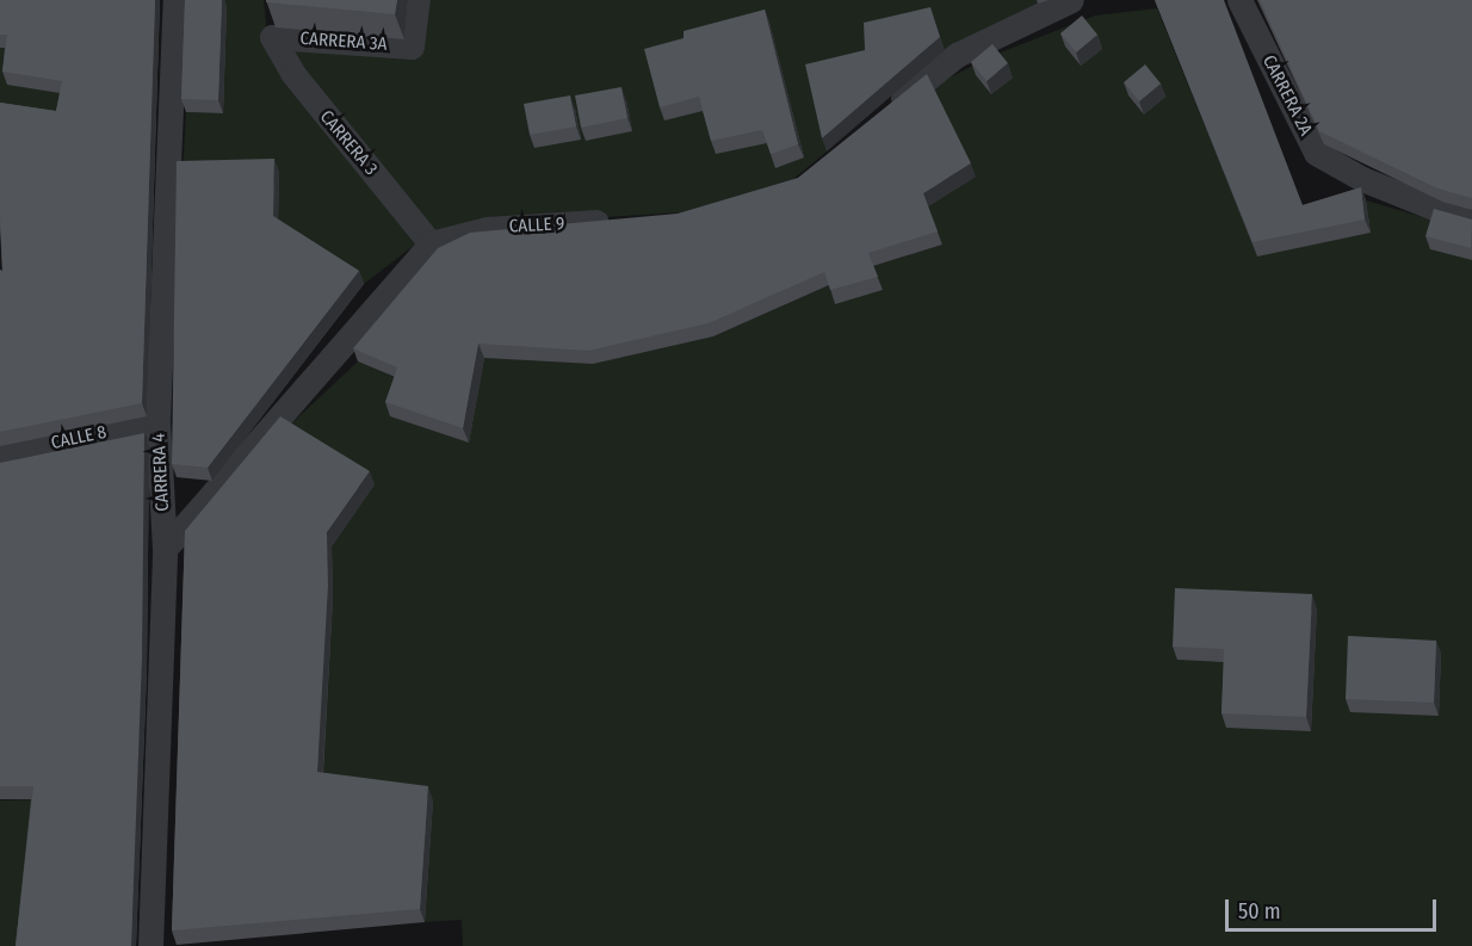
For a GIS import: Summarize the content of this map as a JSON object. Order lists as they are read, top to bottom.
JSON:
{
  "streets": {
    "street": [
      "CARRERA 3A",
      "CARRERA 2A",
      "CARRERA 3",
      "CALLE 9",
      "CALLE 8",
      "CARRERA 4"
    ]
  },
  "crossings": [
    ["CARRERA 3A", "CARRERA 3"],
    ["CARRERA 3", "CALLE 9"],
    ["CALLE 8", "CARRERA 4"]
  ],
  "scale_bar": "50 m"
}
